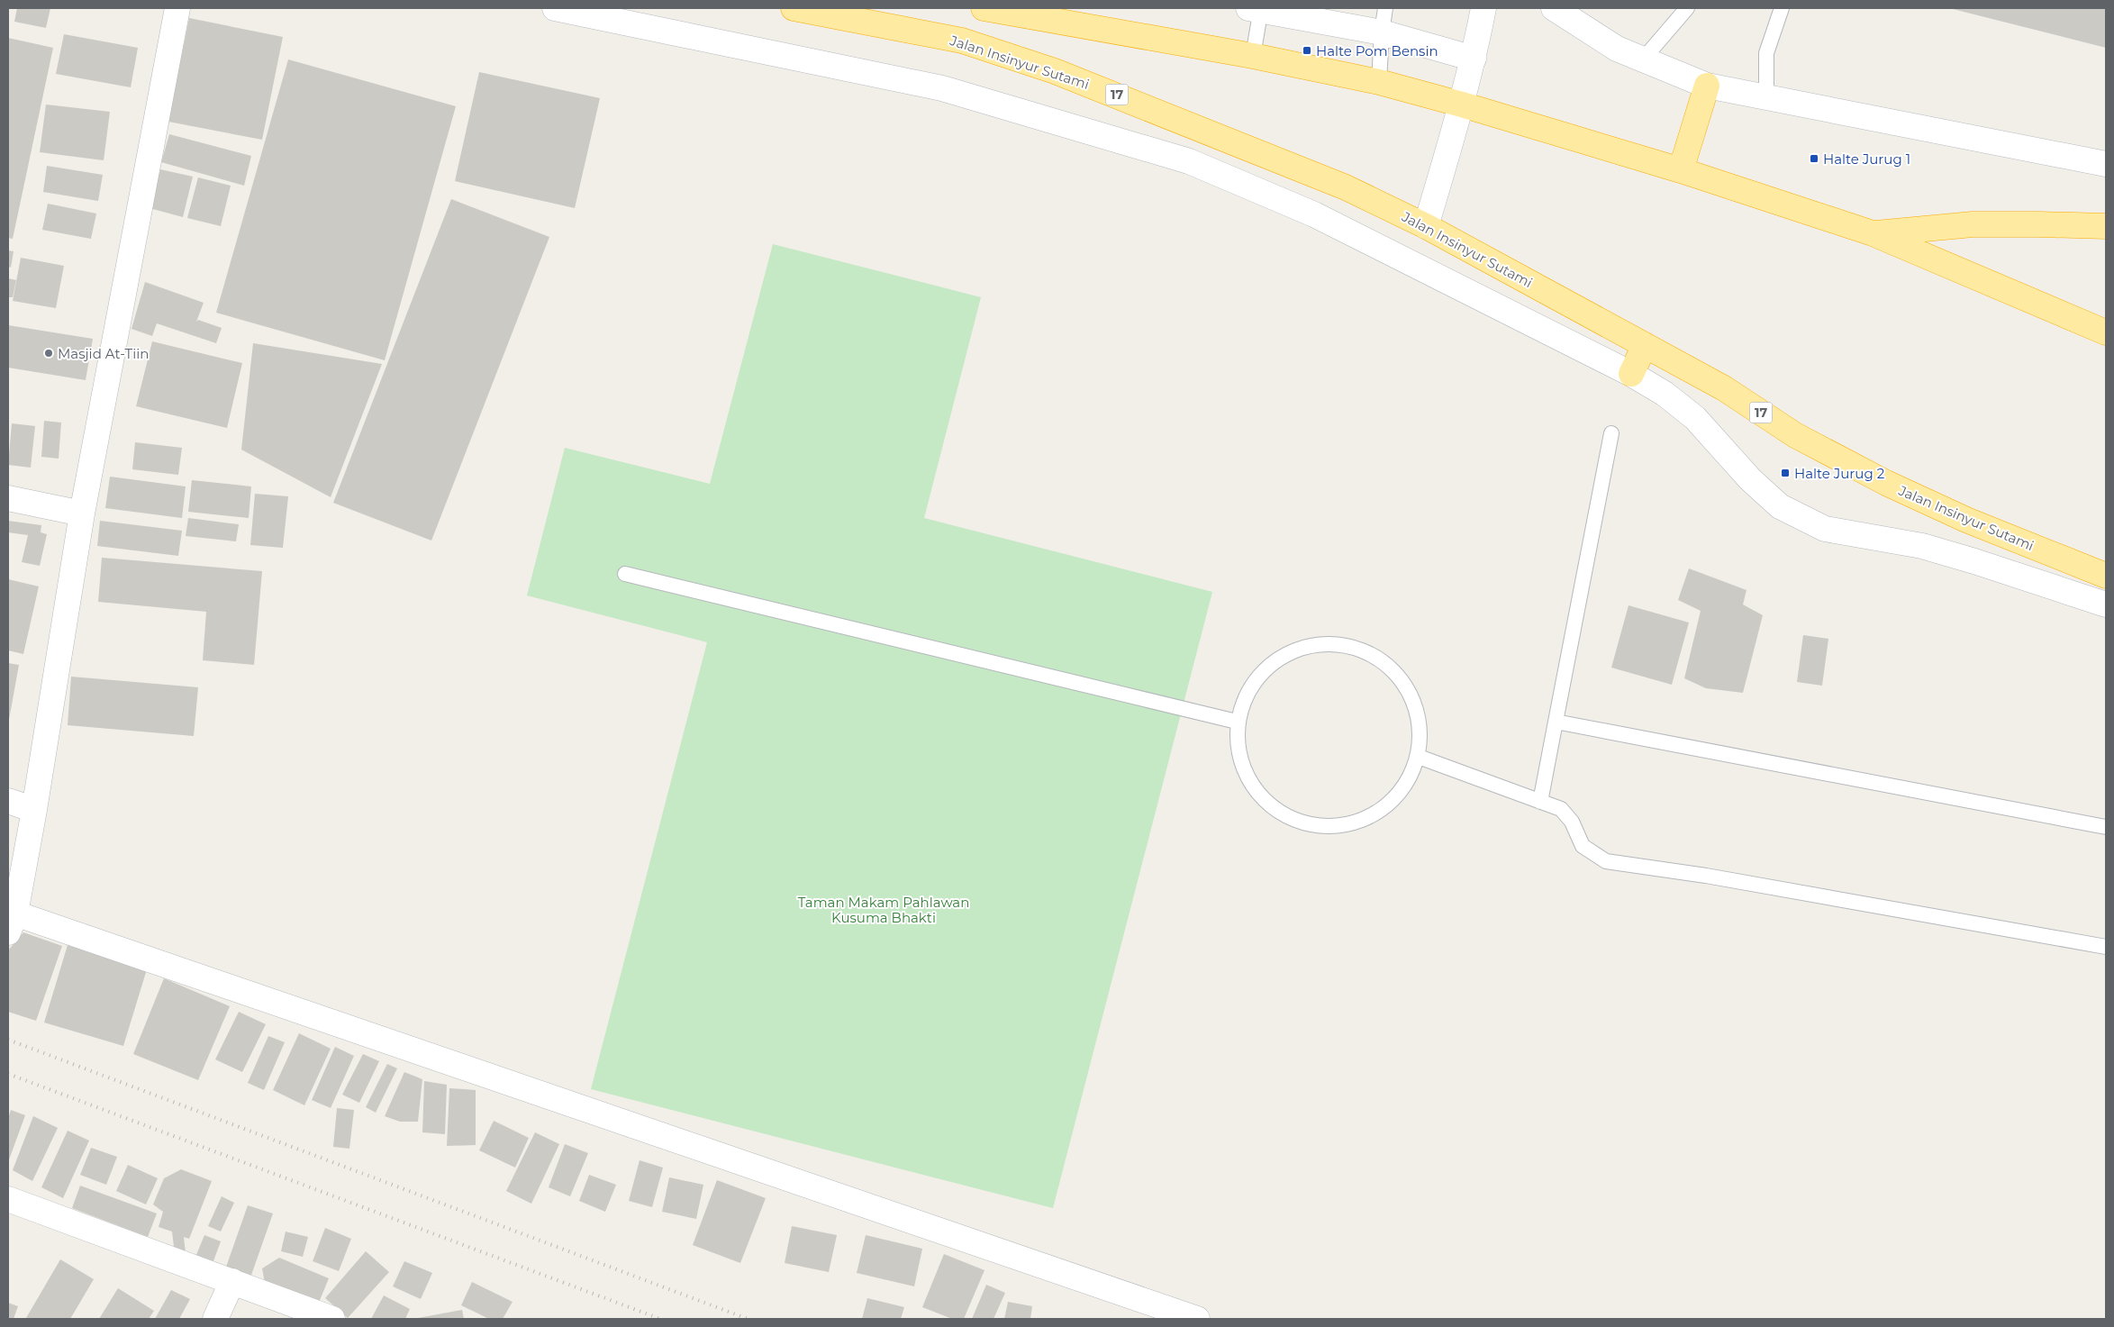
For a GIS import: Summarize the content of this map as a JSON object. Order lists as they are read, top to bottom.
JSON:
{
  "streets": {
    "highway": ["Jalan Insinyur Sutami", "17"]
  },
  "parks": ["Taman Makam Pahlawan Kusuma Bhakti"],
  "places": {
    "transit": ["Halte Pom Bensin", "Halte Jurug 1", "Halte Jurug 2"],
    "other": ["Masjid At-Tiin"]
  }
}
